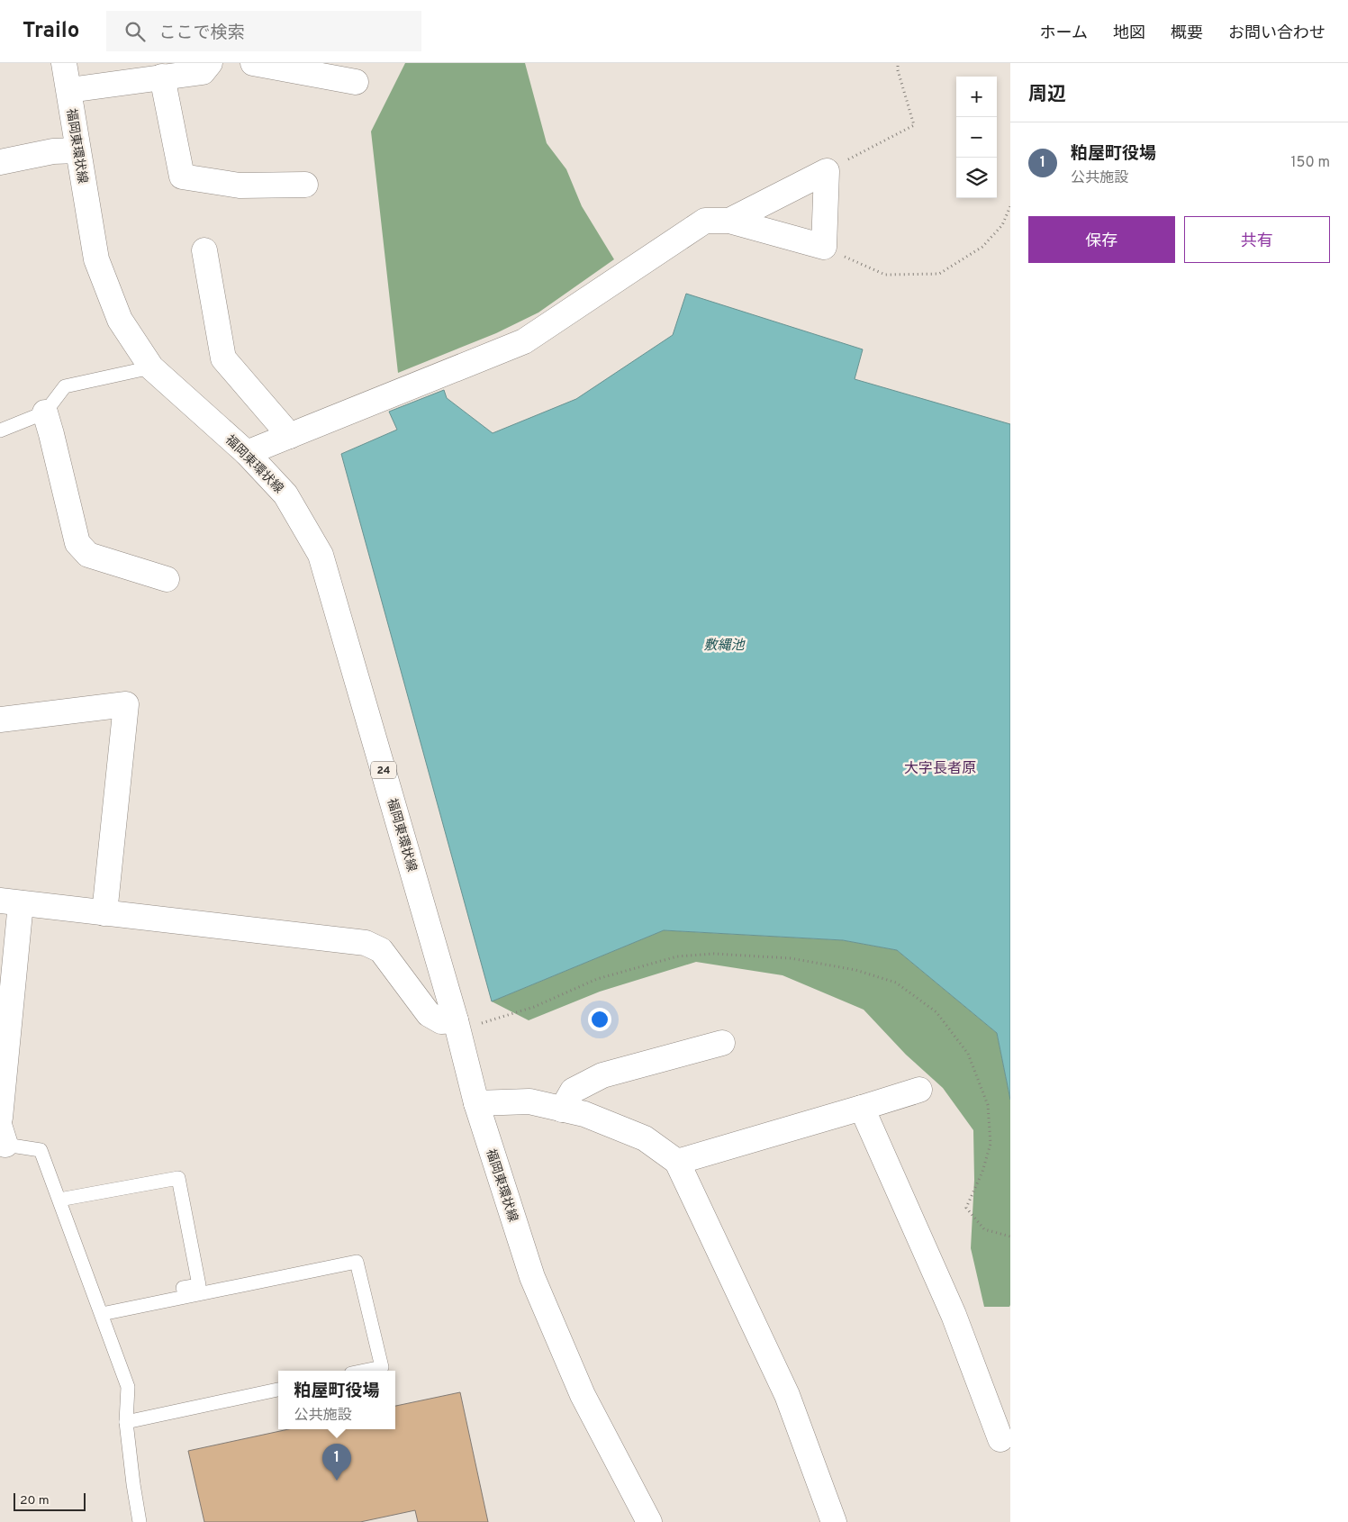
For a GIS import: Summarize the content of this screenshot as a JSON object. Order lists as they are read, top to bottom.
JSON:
{
  "streets": {
    "street": ["福岡東環状線", "24"]
  },
  "districts": ["大字長者原"],
  "water": ["敷縄池"],
  "scale_bar": "20 m",
  "page": {
    "header": "Trailo",
    "search": "ここで検索",
    "nav": [
      "ホーム",
      "地図",
      "概要",
      "お問い合わせ"
    ],
    "heading": "周辺",
    "map_buttons": ["+", "−"],
    "list": [
      {
        "mark": "1",
        "name": "粕屋町役場",
        "note": "公共施設",
        "value": "150 m"
      }
    ],
    "buttons": ["保存", "共有"],
    "popup": ["粕屋町役場", "公共施設"],
    "pins": "1",
    "scale": "20 m"
  }
}
